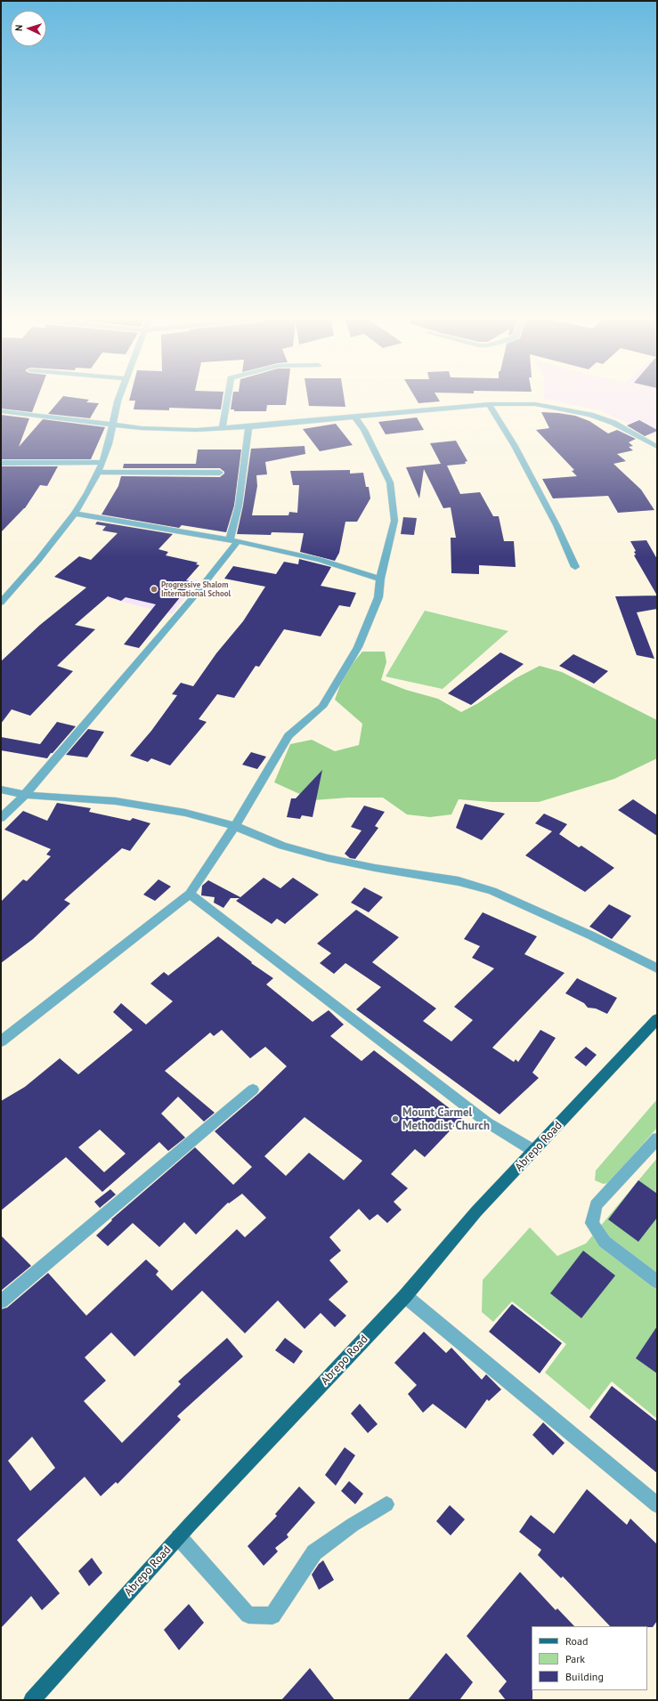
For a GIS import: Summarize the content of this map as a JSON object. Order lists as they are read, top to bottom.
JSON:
{
  "streets": {
    "main road": ["Abrepo Road"]
  },
  "places": ["Progressive Shalom International School", "Mount Carmel Methodist Church"],
  "legend": ["Road", "Park", "Building"],
  "north": "left"
}
